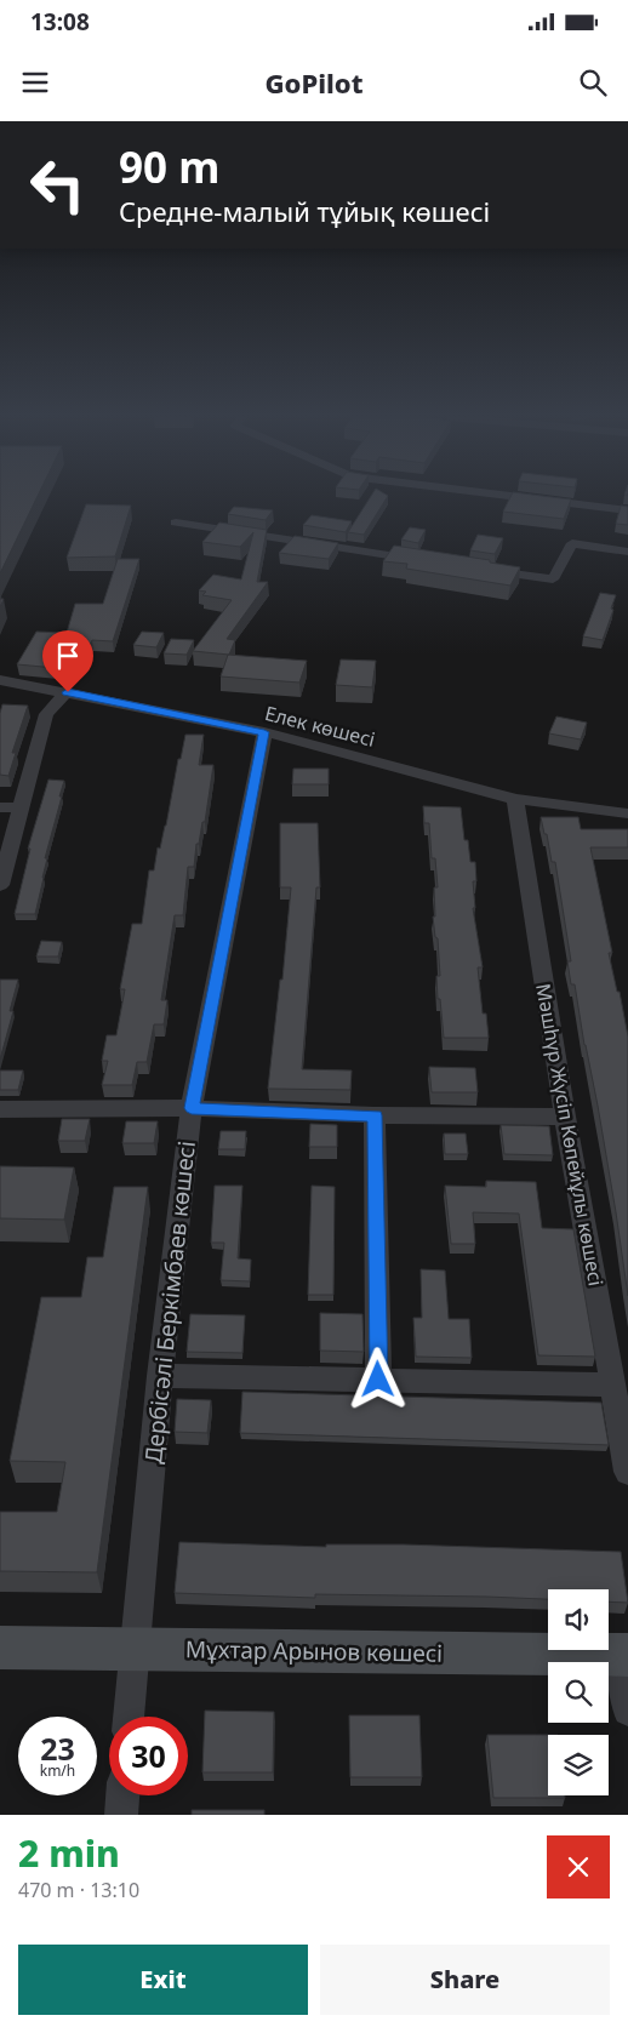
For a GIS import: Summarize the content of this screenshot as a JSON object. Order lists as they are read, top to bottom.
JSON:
{
  "streets": {
    "main road": ["Мұхтар Арынов көшесі"],
    "street": ["Елек көшесі", "Мәшһүр Жүсіп Көпейұлы көшесі", "Дербісәлі Беркімбаев көшесі"]
  },
  "crossings": [
    ["Елек көшесі", "Мәшһүр Жүсіп Көпейұлы көшесі"],
    ["Елек көшесі", "Дербісәлі Беркімбаев көшесі"],
    ["Дербісәлі Беркімбаев көшесі", "Мұхтар Арынов көшесі"]
  ],
  "page": {
    "status": "13:08",
    "header": "GoPilot",
    "turn": ["90 m", "Средне-малый тұйық көшесі"],
    "speed": "23 km/h",
    "limit": "30",
    "heading": ["2 min", "470 m · 13:10"],
    "buttons": ["Exit", "Share"]
  }
}
